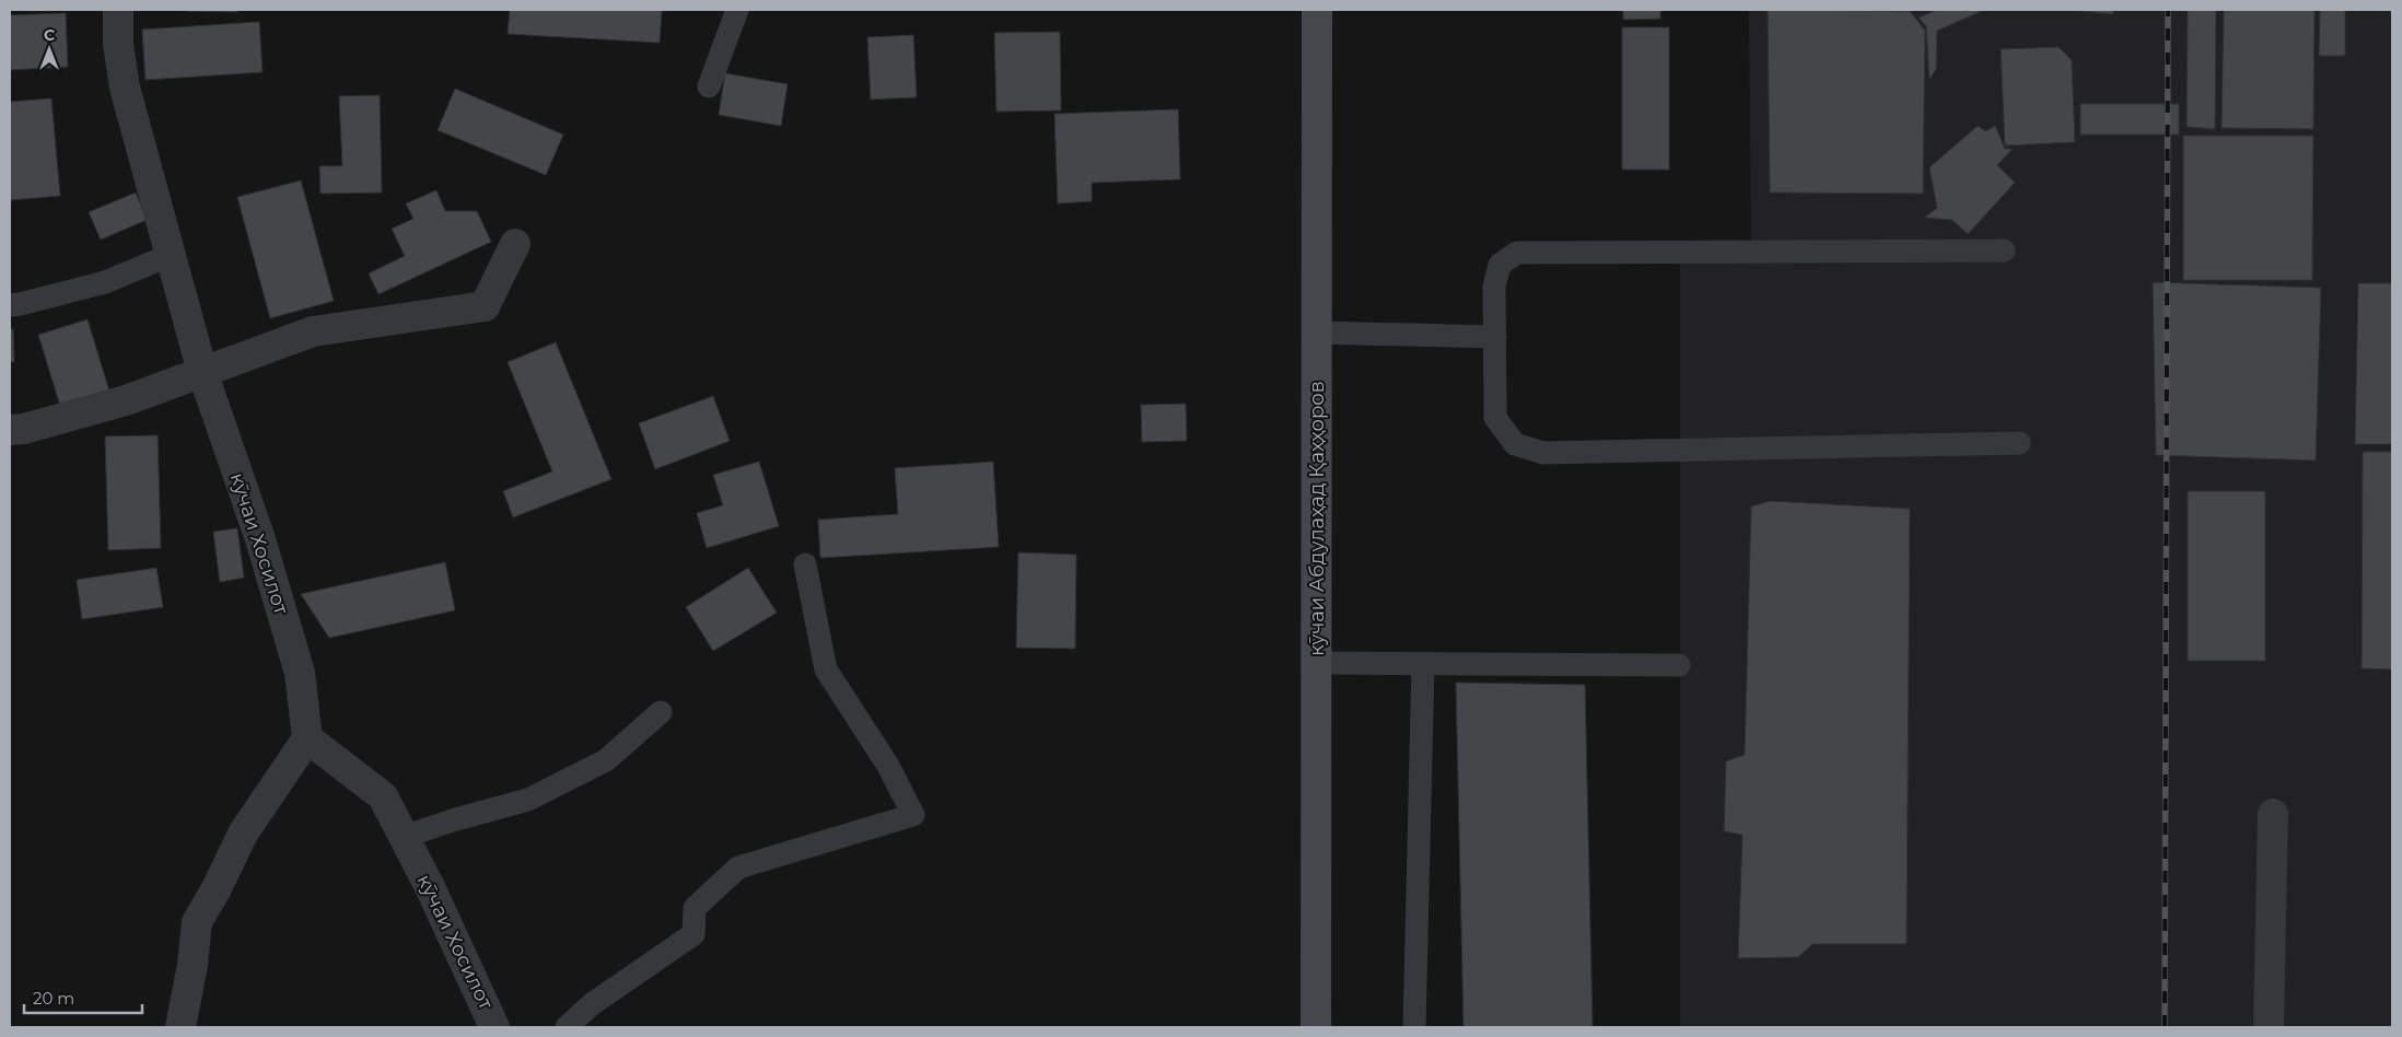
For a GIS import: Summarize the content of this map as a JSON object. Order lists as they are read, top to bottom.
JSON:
{
  "streets": {
    "main road": ["кӯчаи Абдулаҳад Қаҳҳоров"],
    "street": ["кӯчаи Хосилот"]
  },
  "scale_bar": "20 m",
  "north": "top"
}
